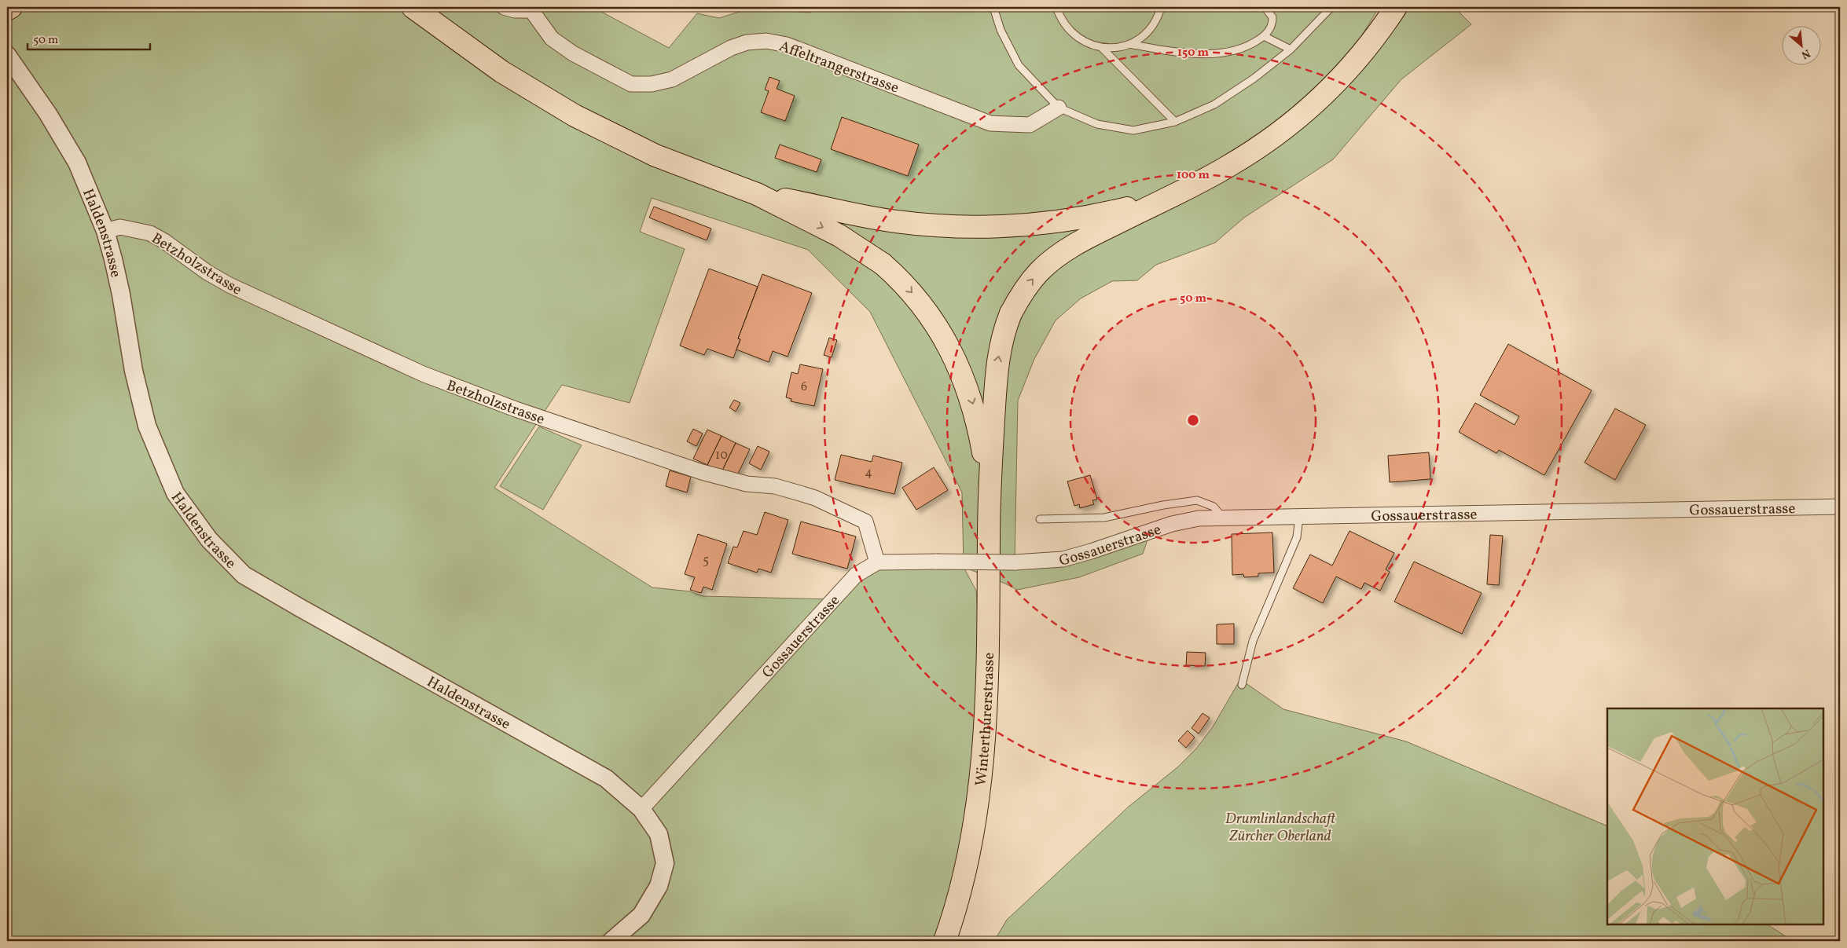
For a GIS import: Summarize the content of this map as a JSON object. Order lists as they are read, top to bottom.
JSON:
{
  "streets": {
    "highway": ["Winterthurerstrasse"],
    "street": [
      "Affeltrangerstrasse",
      "Haldenstrasse",
      "Betzholzstrasse",
      "Gossauerstrasse"
    ]
  },
  "crossings": [
    ["Haldenstrasse", "Betzholzstrasse"],
    ["Haldenstrasse", "Gossauerstrasse"],
    ["Betzholzstrasse", "Gossauerstrasse"]
  ],
  "parks": ["Drumlinlandschaft Zürcher Oberland"],
  "house_numbers": [
    "6",
    "10",
    "4",
    "5"
  ],
  "scale_bar": "50 m",
  "north": "bottom right",
  "rings": ["150 m", "100 m", "50 m"]
}
